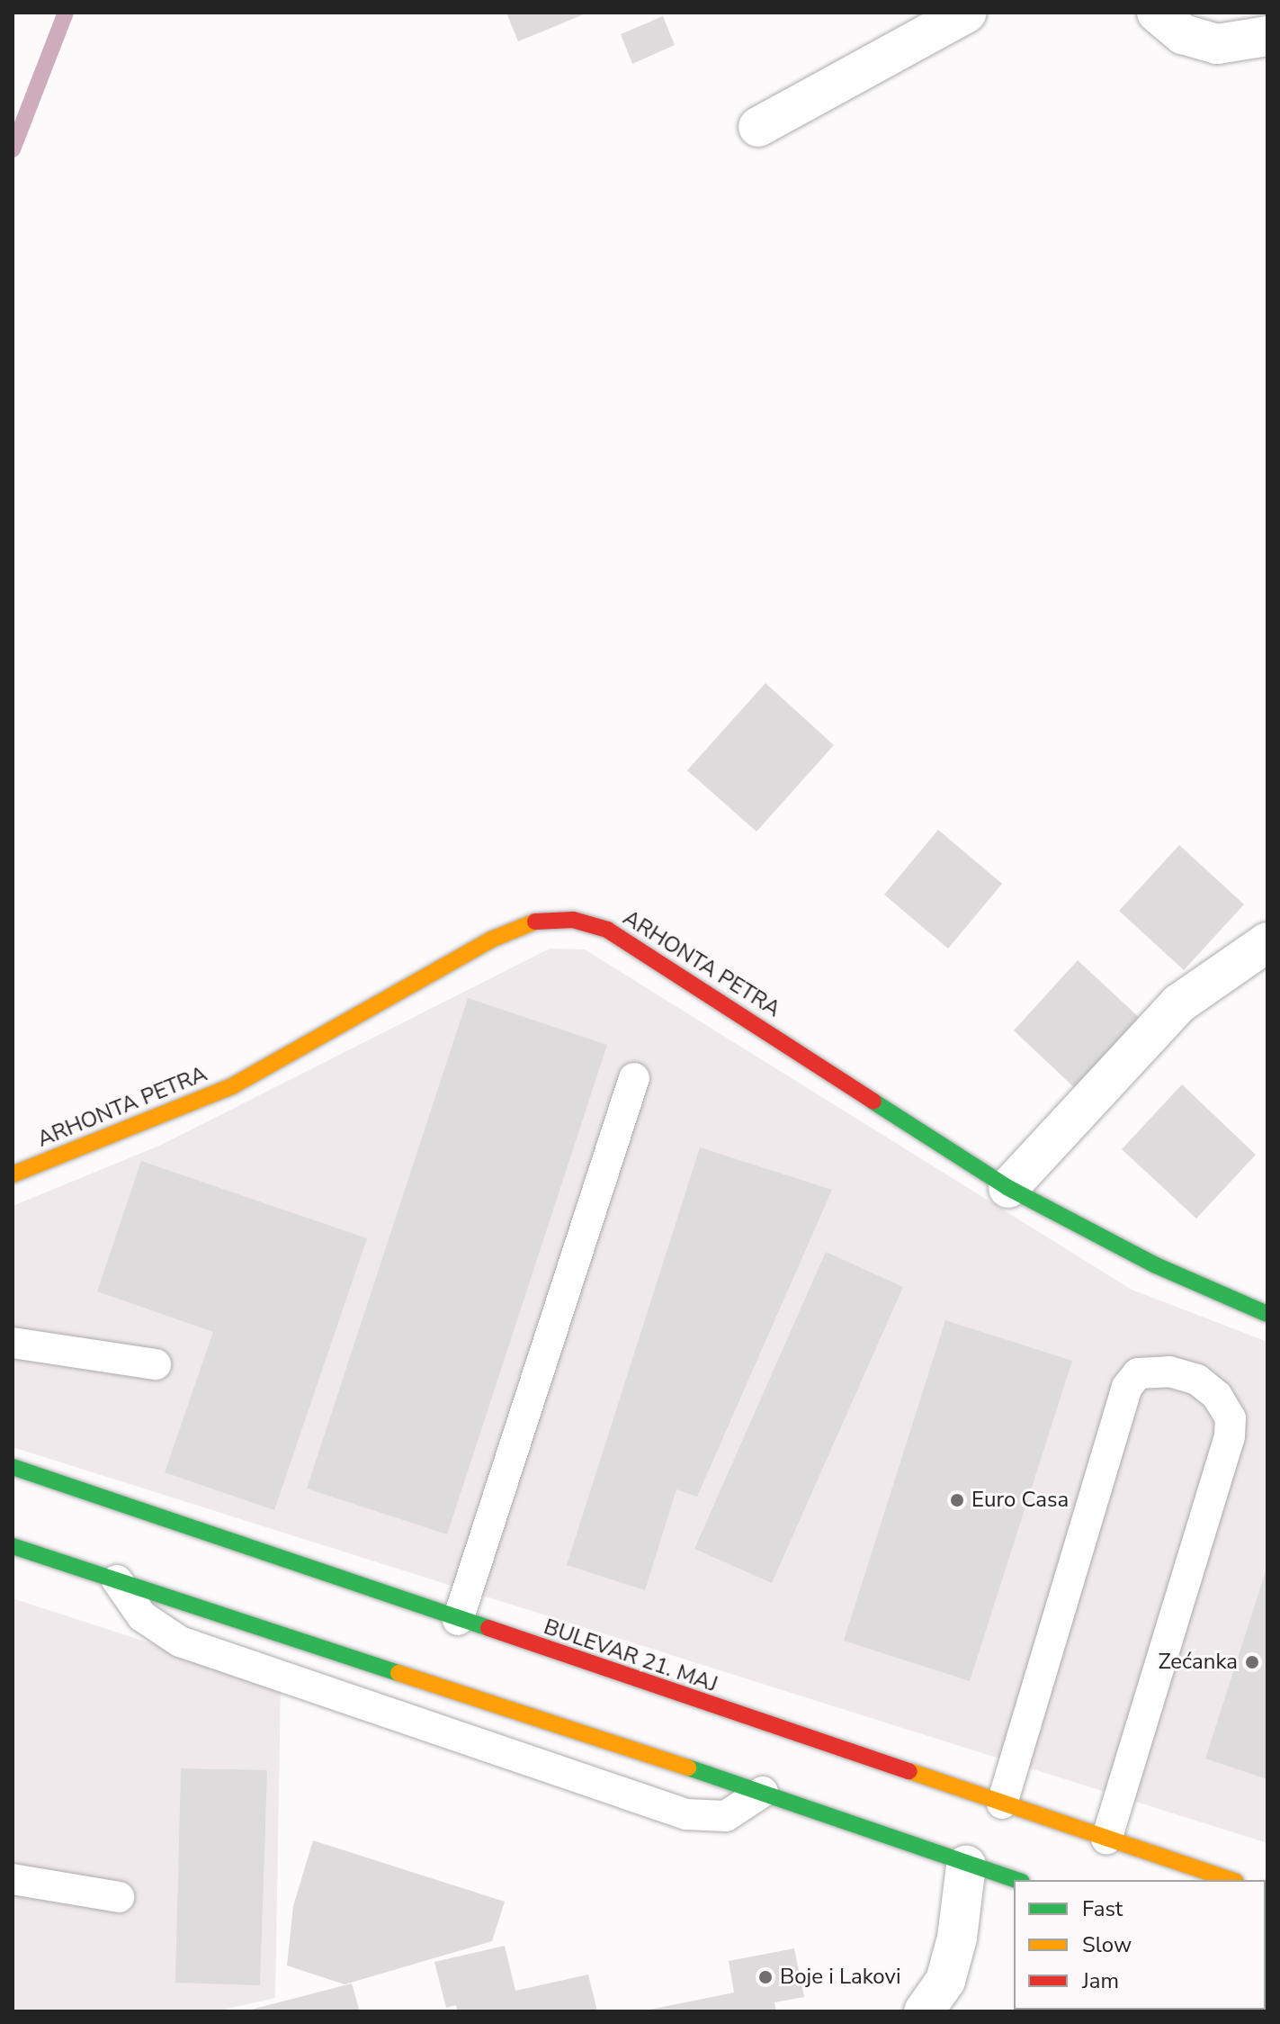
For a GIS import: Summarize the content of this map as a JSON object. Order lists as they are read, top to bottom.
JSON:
{
  "streets": {
    "main road": ["ARHONTA PETRA", "BULEVAR 21. MAJ"]
  },
  "places": ["Euro Casa", "Zećanka", "Boje i Lakovi"],
  "legend": ["Fast", "Slow", "Jam"]
}
